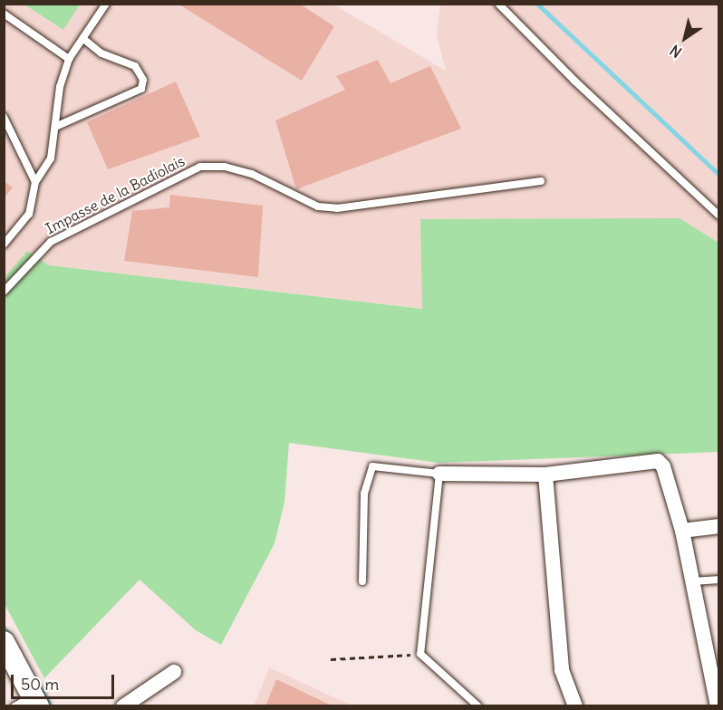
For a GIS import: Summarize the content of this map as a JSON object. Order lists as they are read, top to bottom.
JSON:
{
  "streets": {
    "lane": ["Impasse de la Badiolais"]
  },
  "scale_bar": "50 m",
  "north": "bottom left"
}
